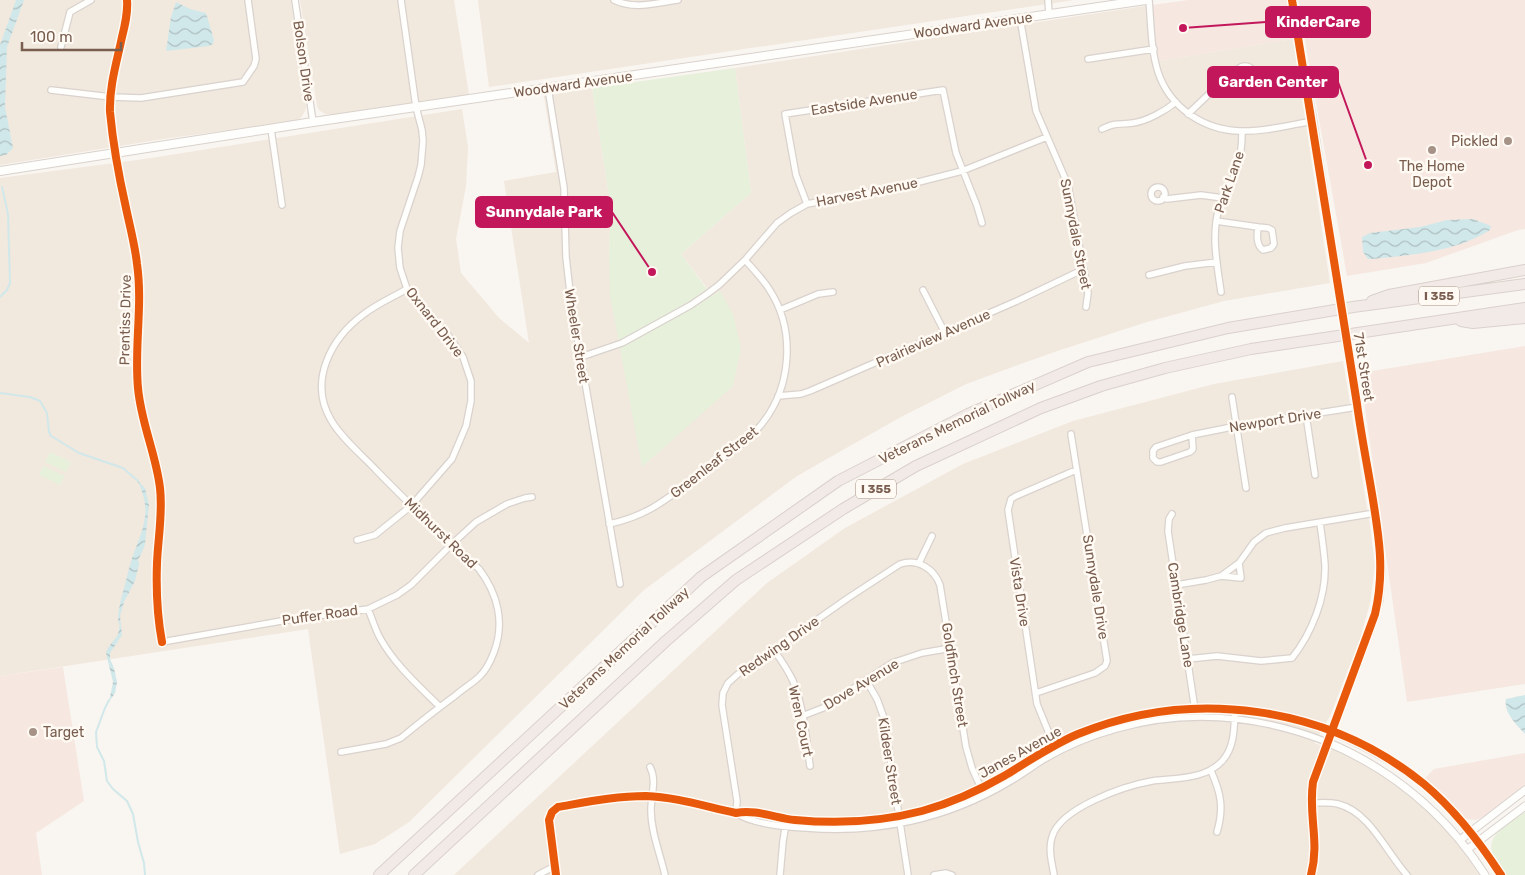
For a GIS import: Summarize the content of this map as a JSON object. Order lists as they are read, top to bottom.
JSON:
{
  "streets": {
    "highway": ["I 355", "Veterans Memorial Tollway"],
    "main road": ["Woodward Avenue"],
    "street": [
      "Bolson Drive",
      "Eastside Avenue",
      "Park Lane",
      "Harvest Avenue",
      "Sunnydale Street",
      "Prentiss Drive",
      "Oxnard Drive",
      "Wheeler Street",
      "Prairieview Avenue",
      "71st Street",
      "Newport Drive",
      "Greenleaf Street",
      "Midhurst Road",
      "Sunnydale Drive",
      "Vista Drive",
      "Puffer Road",
      "Cambridge Lane",
      "Redwing Drive",
      "Goldfinch Street",
      "Dove Avenue",
      "Wren Court",
      "Janes Avenue",
      "Kildeer Street"
    ]
  },
  "crossings": [
    ["Woodward Avenue", "Bolson Drive"],
    ["Woodward Avenue", "Sunnydale Street"],
    ["Woodward Avenue", "Prentiss Drive"],
    ["Woodward Avenue", "Oxnard Drive"],
    ["Woodward Avenue", "Wheeler Street"],
    ["Eastside Avenue", "Harvest Avenue"],
    ["Harvest Avenue", "Sunnydale Street"],
    ["Harvest Avenue", "Wheeler Street"],
    ["Harvest Avenue", "Greenleaf Street"],
    ["Sunnydale Street", "Prairieview Avenue"],
    ["Prentiss Drive", "Puffer Road"],
    ["Oxnard Drive", "Midhurst Road"],
    ["Wheeler Street", "Greenleaf Street"],
    ["Prairieview Avenue", "Greenleaf Street"],
    ["71st Street", "Newport Drive"],
    ["71st Street", "Janes Avenue"],
    ["Midhurst Road", "Puffer Road"],
    ["Sunnydale Drive", "Vista Drive"],
    ["Vista Drive", "Janes Avenue"],
    ["Cambridge Lane", "Janes Avenue"],
    ["Redwing Drive", "Goldfinch Street"],
    ["Redwing Drive", "Wren Court"],
    ["Redwing Drive", "Janes Avenue"],
    ["Goldfinch Street", "Dove Avenue"],
    ["Goldfinch Street", "Janes Avenue"],
    ["Dove Avenue", "Wren Court"],
    ["Dove Avenue", "Kildeer Street"],
    ["Janes Avenue", "Kildeer Street"]
  ],
  "places": [
    "KinderCare",
    "Pickled",
    "The Home Depot",
    "Garden Center",
    "Sunnydale Park",
    "Target"
  ],
  "scale_bar": "100 m"
}
